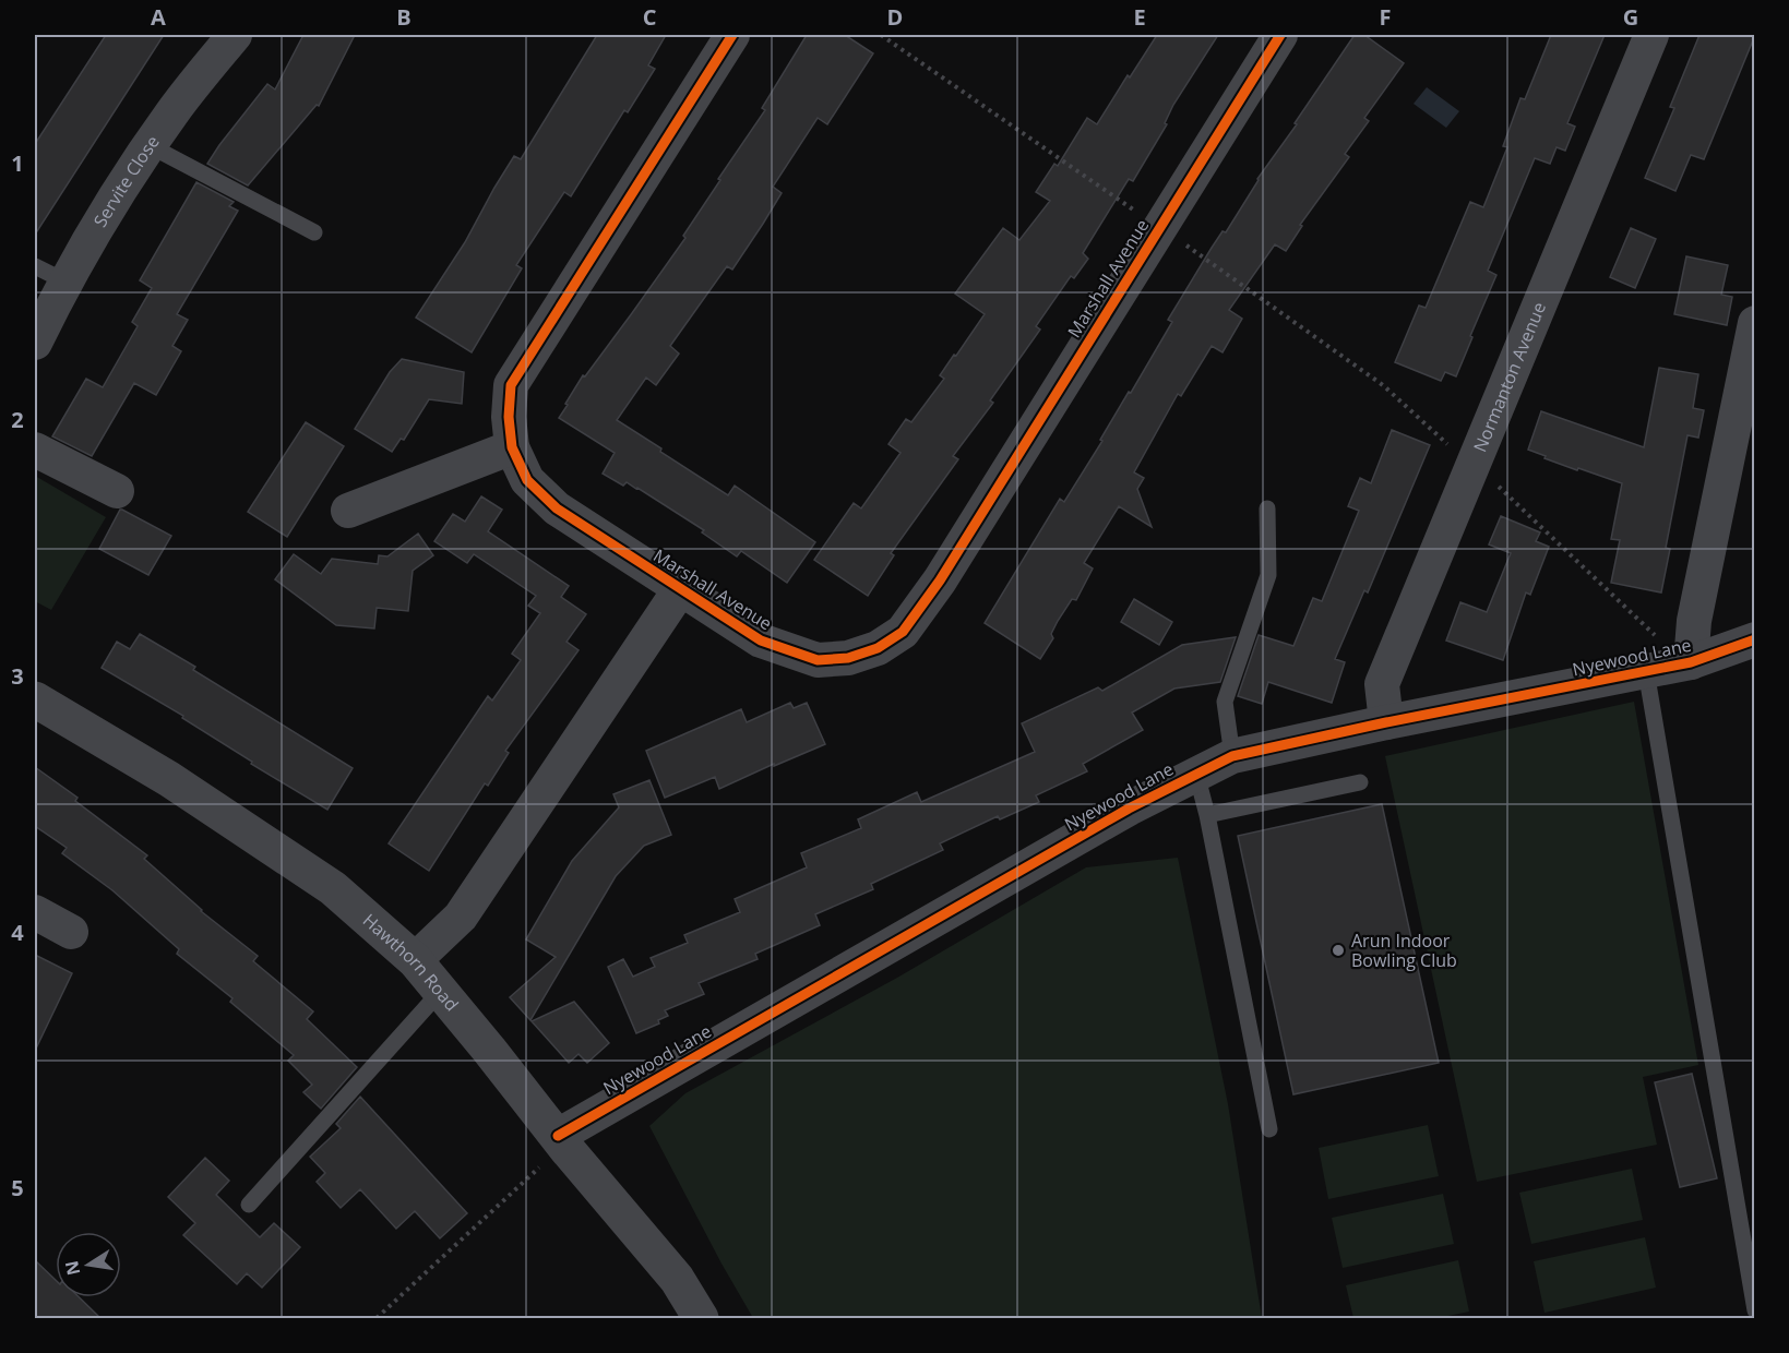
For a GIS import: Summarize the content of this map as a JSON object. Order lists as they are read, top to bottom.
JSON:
{
  "streets": {
    "street": [
      "Servite Close",
      "Marshall Avenue",
      "Normanton Avenue",
      "Nyewood Lane",
      "Hawthorn Road"
    ]
  },
  "crossings": [
    ["Marshall Avenue", "Hawthorn Road"],
    ["Normanton Avenue", "Nyewood Lane"],
    ["Nyewood Lane", "Hawthorn Road"]
  ],
  "places": ["Arun Indoor Bowling Club"],
  "north": "left",
  "grid": {
    "columns": [
      "A",
      "B",
      "C",
      "D",
      "E",
      "F",
      "G"
    ],
    "rows": [
      "1",
      "2",
      "3",
      "4",
      "5"
    ]
  }
}
